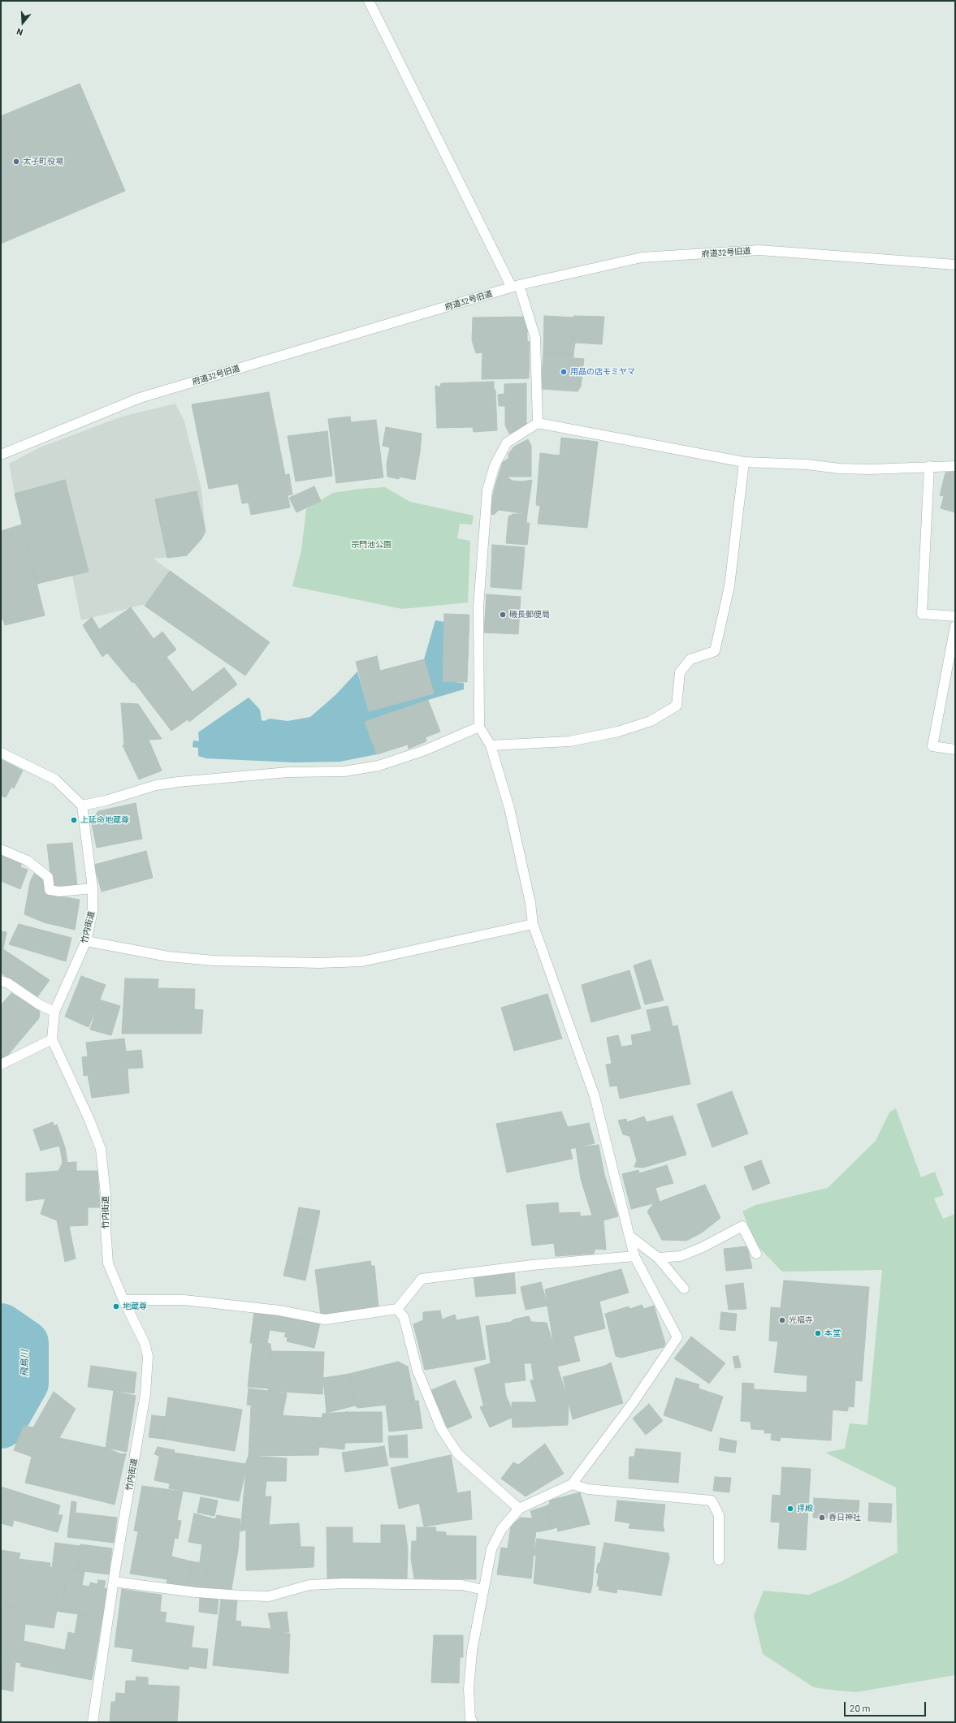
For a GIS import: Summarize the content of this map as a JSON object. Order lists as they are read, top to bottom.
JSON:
{
  "streets": {
    "street": ["府道32号旧道", "竹内街道"]
  },
  "water": ["飛鳥川"],
  "parks": ["宗門池公園"],
  "places": [
    "太子町役場",
    "用品の店モミヤマ",
    "磯長郵便局",
    "上延命地蔵尊",
    "地蔵尊",
    "光福寺",
    "本堂",
    "拝殿",
    "春日神社"
  ],
  "scale_bar": "20 m",
  "north": "bottom"
}
